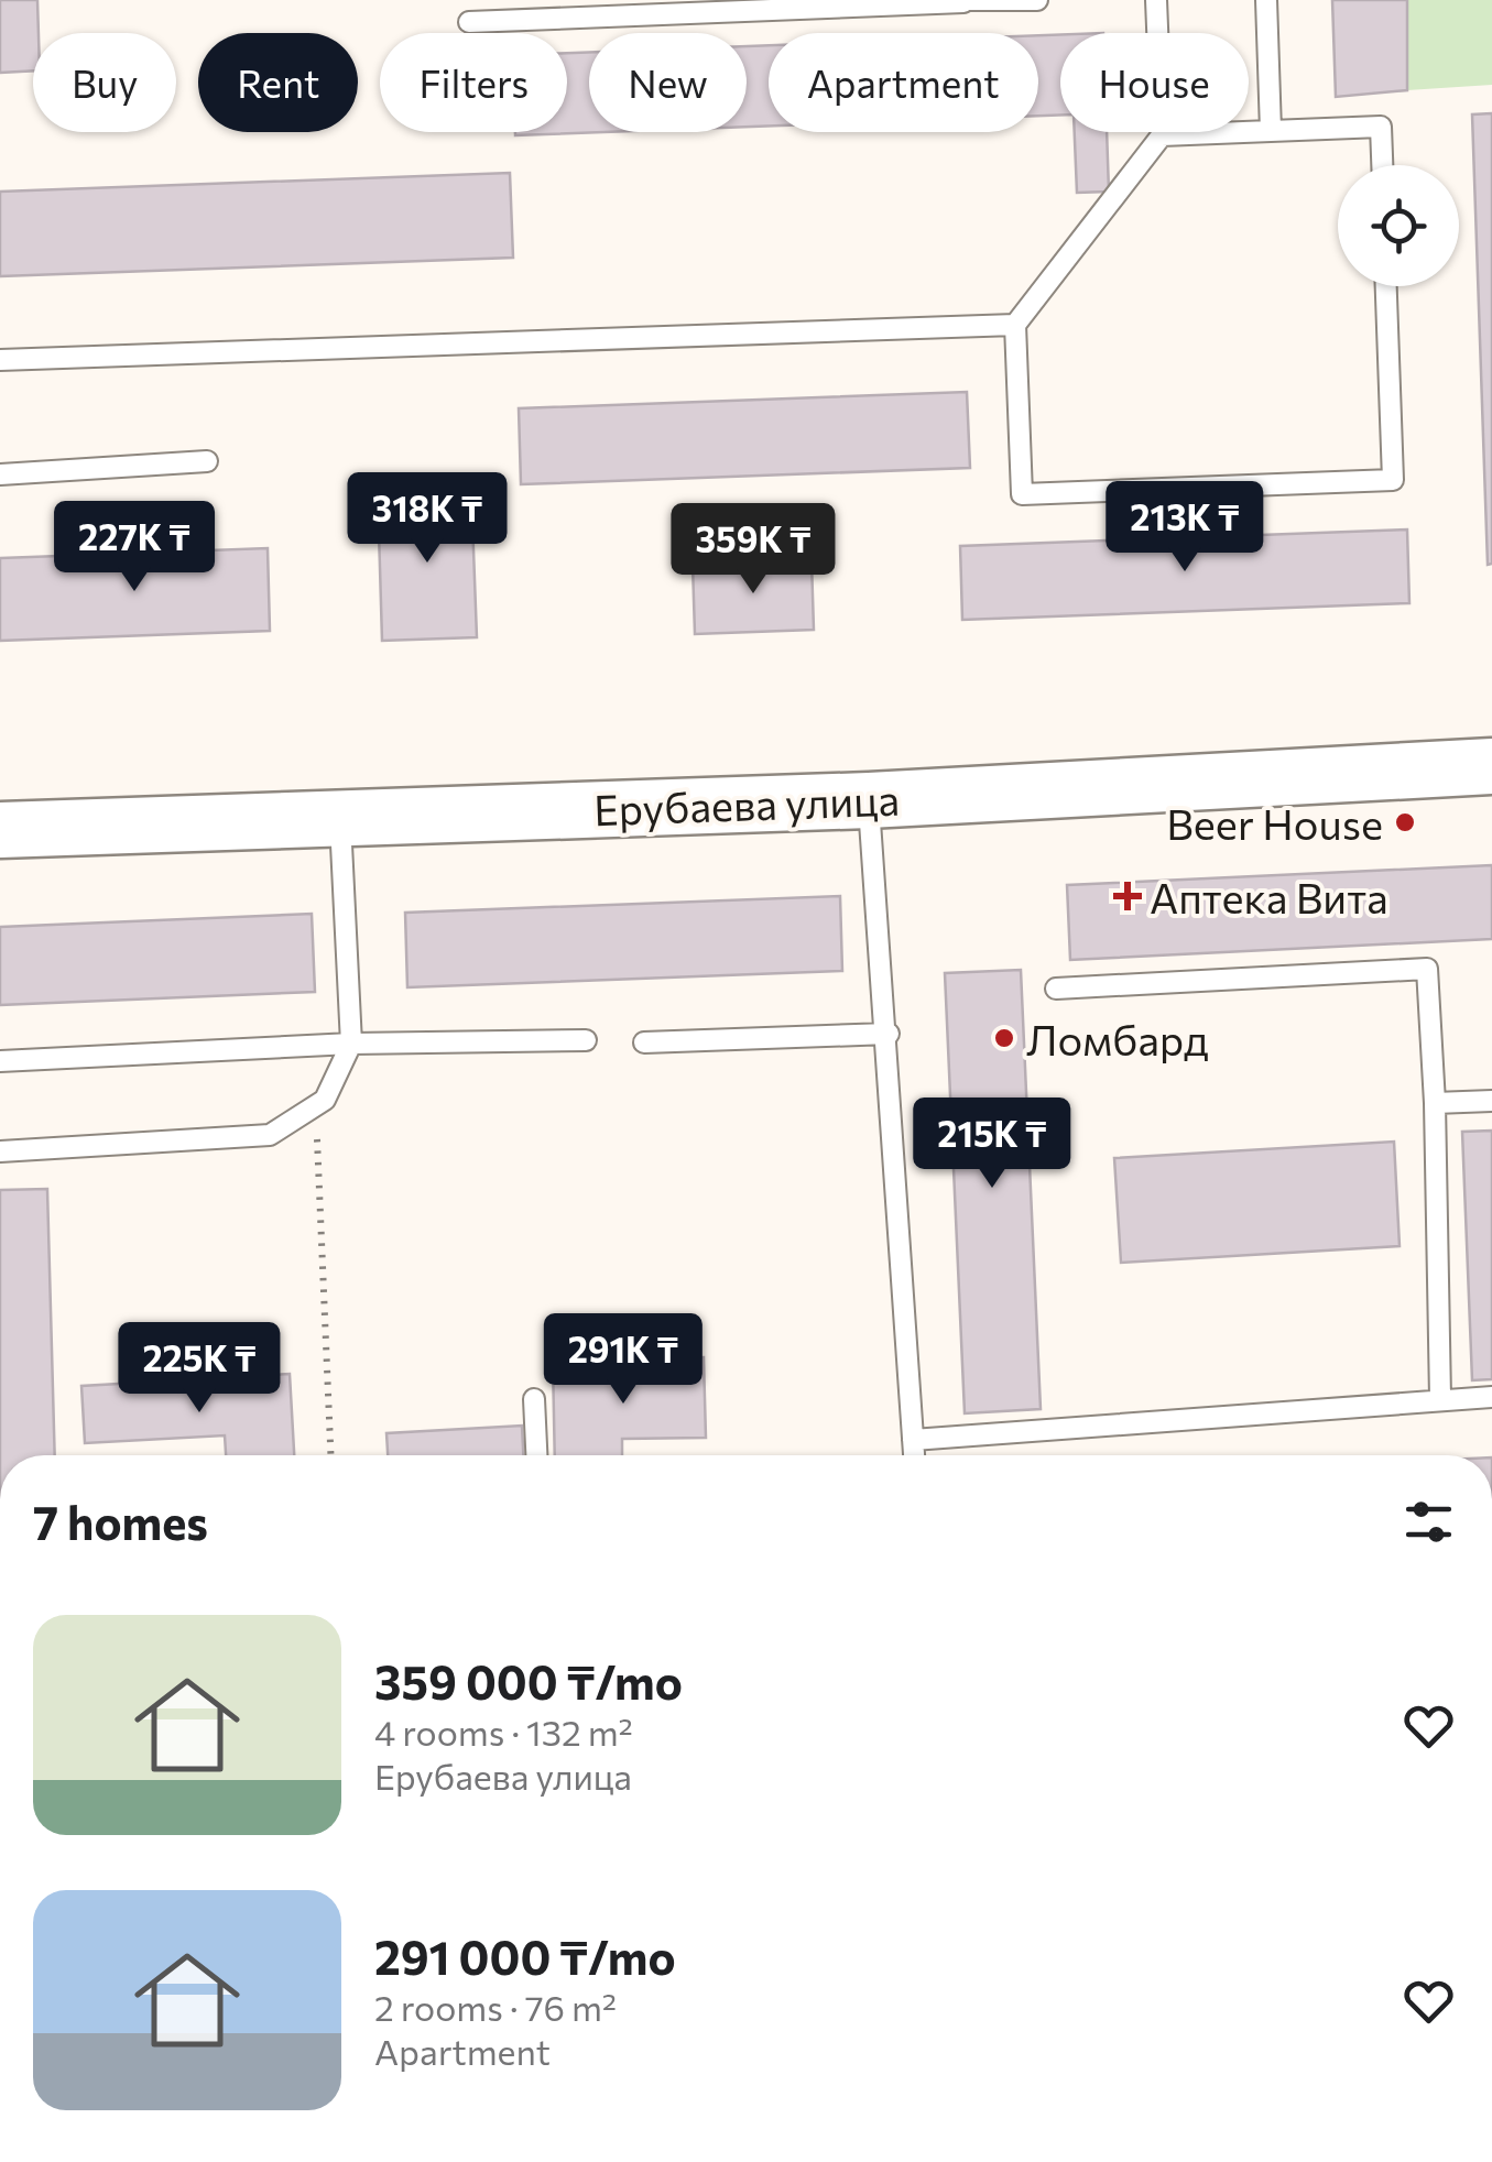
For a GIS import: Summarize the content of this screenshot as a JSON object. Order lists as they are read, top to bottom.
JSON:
{
  "streets": {
    "main road": ["Ерубаева улица"]
  },
  "places": {
    "other": ["Beer House", "Ломбард"],
    "health": ["Аптека Вита"]
  },
  "page": {
    "chip": [
      "Buy",
      "Rent",
      "Filters",
      "New",
      "Apartment",
      "House"
    ],
    "price": [
      "318K ₸",
      "213K ₸",
      "227K ₸",
      "359K ₸",
      "215K ₸",
      "291K ₸",
      "225K ₸"
    ],
    "heading": "7 homes",
    "list": [
      {
        "name": "359 000 ₸/mo",
        "note": "4 rooms · 132 m² · Ерубаева улица"
      },
      {
        "name": "291 000 ₸/mo",
        "note": "2 rooms · 76 m² · Apartment"
      }
    ]
  }
}
